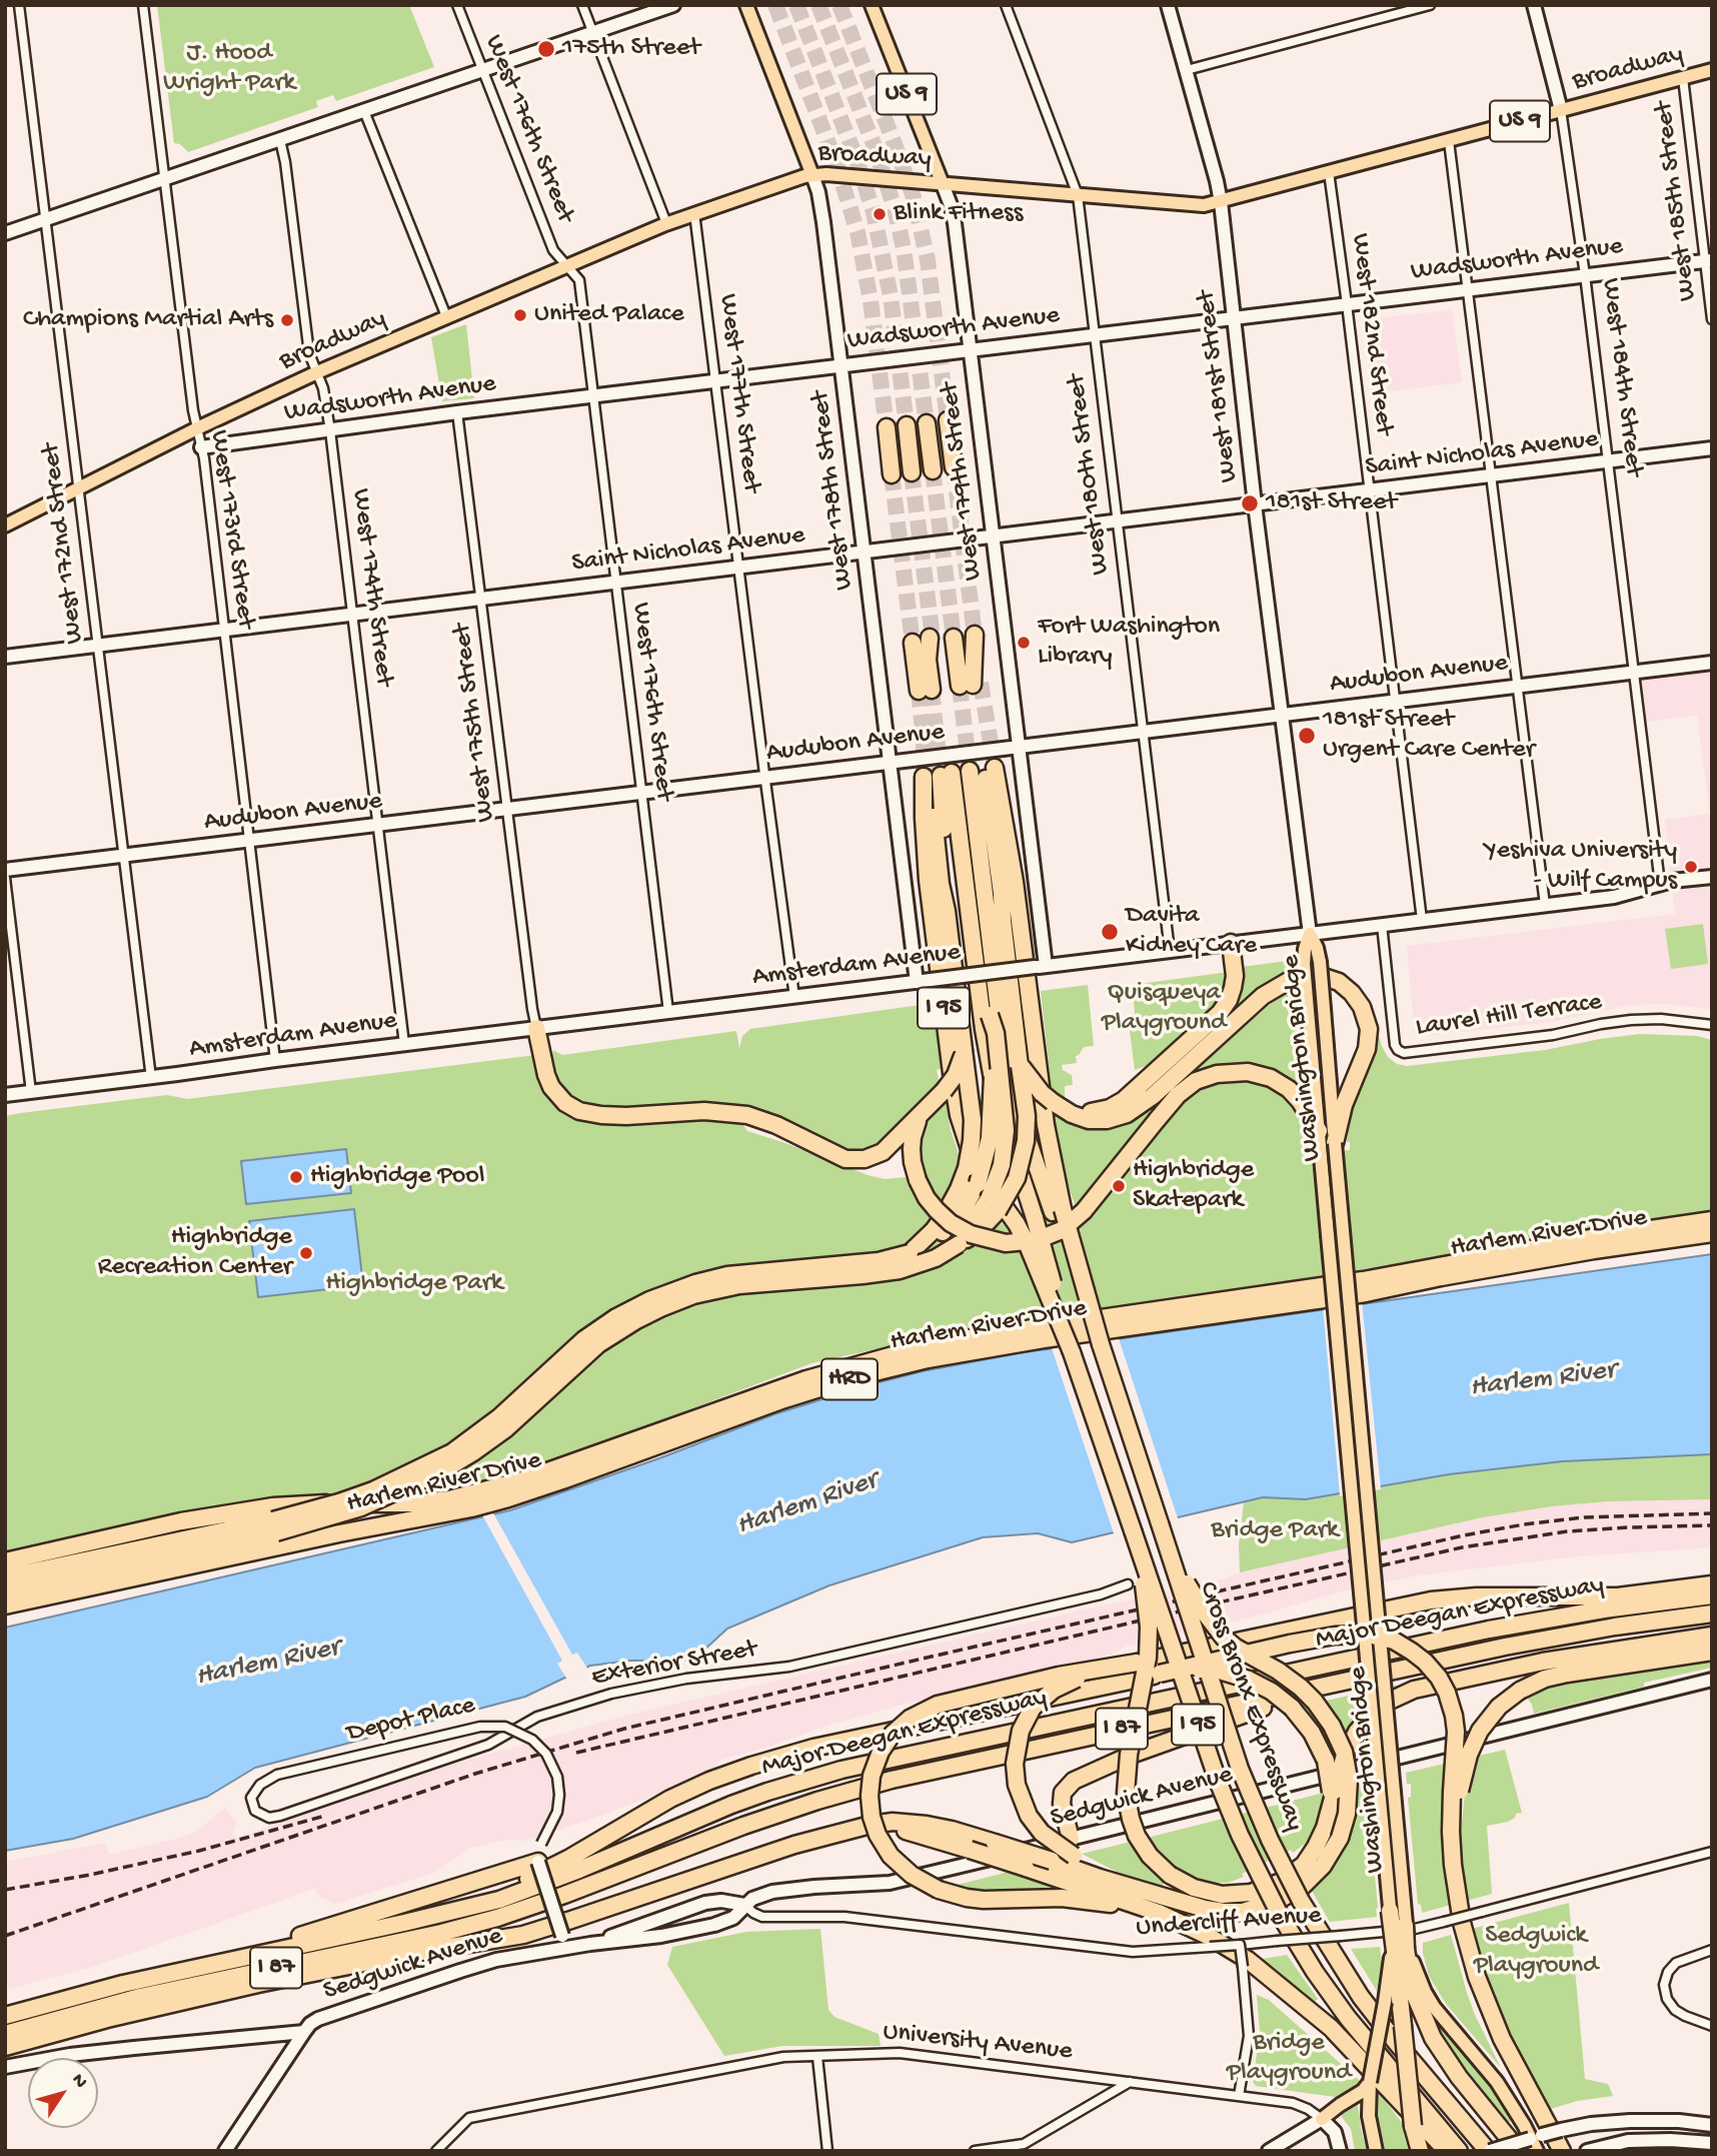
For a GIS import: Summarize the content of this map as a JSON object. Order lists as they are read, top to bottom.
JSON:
{
  "streets": {
    "highway": [
      "I 95",
      "Harlem River Drive",
      "HRD",
      "Major Deegan Expressway",
      "Cross Bronx Expressway",
      "I 87"
    ],
    "main road": [
      "Broadway",
      "US 9",
      "Wadsworth Avenue",
      "West 184th Street",
      "West 181st Street",
      "Saint Nicholas Avenue",
      "West 179th Street",
      "West 178th Street",
      "Audubon Avenue",
      "Amsterdam Avenue",
      "Washington Bridge",
      "Sedgwick Avenue"
    ],
    "street": [
      "West 176th Street",
      "West 185th Street",
      "West 182nd Street",
      "West 177th Street",
      "West 180th Street",
      "West 173rd Street",
      "West 172nd Street",
      "West 174th Street",
      "West 175th Street",
      "Laurel Hill Terrace",
      "Exterior Street",
      "Depot Place",
      "Undercliff Avenue",
      "University Avenue"
    ]
  },
  "crossings": [
    ["Broadway", "West 176th Street"],
    ["Broadway", "West 185th Street"],
    ["Broadway", "West 182nd Street"],
    ["Broadway", "West 184th Street"],
    ["Broadway", "West 181st Street"],
    ["Broadway", "West 177th Street"],
    ["Broadway", "West 180th Street"],
    ["Broadway", "West 179th Street"],
    ["Broadway", "West 178th Street"],
    ["Broadway", "West 173rd Street"],
    ["Broadway", "West 172nd Street"],
    ["Broadway", "West 174th Street"],
    ["West 176th Street", "Wadsworth Avenue"],
    ["West 176th Street", "Saint Nicholas Avenue"],
    ["West 176th Street", "Audubon Avenue"],
    ["West 176th Street", "Amsterdam Avenue"],
    ["West 185th Street", "Wadsworth Avenue"],
    ["Wadsworth Avenue", "West 182nd Street"],
    ["Wadsworth Avenue", "West 184th Street"],
    ["Wadsworth Avenue", "West 181st Street"],
    ["Wadsworth Avenue", "West 177th Street"],
    ["Wadsworth Avenue", "West 180th Street"],
    ["Wadsworth Avenue", "West 179th Street"],
    ["Wadsworth Avenue", "West 178th Street"],
    ["Wadsworth Avenue", "West 173rd Street"],
    ["Wadsworth Avenue", "West 174th Street"],
    ["Wadsworth Avenue", "West 175th Street"],
    ["West 182nd Street", "Saint Nicholas Avenue"],
    ["West 182nd Street", "Audubon Avenue"],
    ["West 182nd Street", "Amsterdam Avenue"],
    ["West 184th Street", "Saint Nicholas Avenue"],
    ["West 184th Street", "Audubon Avenue"],
    ["West 184th Street", "Amsterdam Avenue"],
    ["West 181st Street", "Saint Nicholas Avenue"],
    ["West 181st Street", "Audubon Avenue"],
    ["West 181st Street", "Amsterdam Avenue"],
    ["West 181st Street", "Washington Bridge"],
    ["West 177th Street", "Saint Nicholas Avenue"],
    ["West 177th Street", "Audubon Avenue"],
    ["West 177th Street", "Amsterdam Avenue"],
    ["Saint Nicholas Avenue", "West 180th Street"],
    ["Saint Nicholas Avenue", "West 179th Street"],
    ["Saint Nicholas Avenue", "West 178th Street"],
    ["Saint Nicholas Avenue", "West 173rd Street"],
    ["Saint Nicholas Avenue", "West 172nd Street"],
    ["Saint Nicholas Avenue", "West 174th Street"],
    ["Saint Nicholas Avenue", "West 175th Street"],
    ["West 180th Street", "Audubon Avenue"],
    ["West 180th Street", "Amsterdam Avenue"],
    ["West 179th Street", "Audubon Avenue"],
    ["West 179th Street", "Amsterdam Avenue"],
    ["West 178th Street", "Audubon Avenue"],
    ["West 178th Street", "Amsterdam Avenue"],
    ["West 173rd Street", "Audubon Avenue"],
    ["West 173rd Street", "Amsterdam Avenue"],
    ["West 172nd Street", "Audubon Avenue"],
    ["West 172nd Street", "Amsterdam Avenue"],
    ["West 174th Street", "Audubon Avenue"],
    ["West 174th Street", "Amsterdam Avenue"],
    ["Audubon Avenue", "West 175th Street"],
    ["West 175th Street", "Amsterdam Avenue"],
    ["Amsterdam Avenue", "Laurel Hill Terrace"],
    ["Amsterdam Avenue", "Washington Bridge"],
    ["I 95", "Cross Bronx Expressway"],
    ["Exterior Street", "Depot Place"],
    ["Sedgwick Avenue", "Undercliff Avenue"]
  ],
  "water": ["Harlem River"],
  "parks": [
    "J. Hood Wright Park",
    "Quisqueya Playground",
    "Highbridge Park",
    "Bridge Park",
    "Sedgwick Playground",
    "Bridge Playground"
  ],
  "places": [
    "175th Street",
    "Blink Fitness",
    "United Palace",
    "Champions Martial Arts",
    "181st Street",
    "Fort Washington Library",
    "181st Street Urgent Care Center",
    "Yeshiva University - Wilf Campus",
    "Davita Kidney Care",
    "Highbridge Pool",
    "Highbridge Skatepark",
    "Highbridge Recreation Center"
  ],
  "north": "top right"
}
